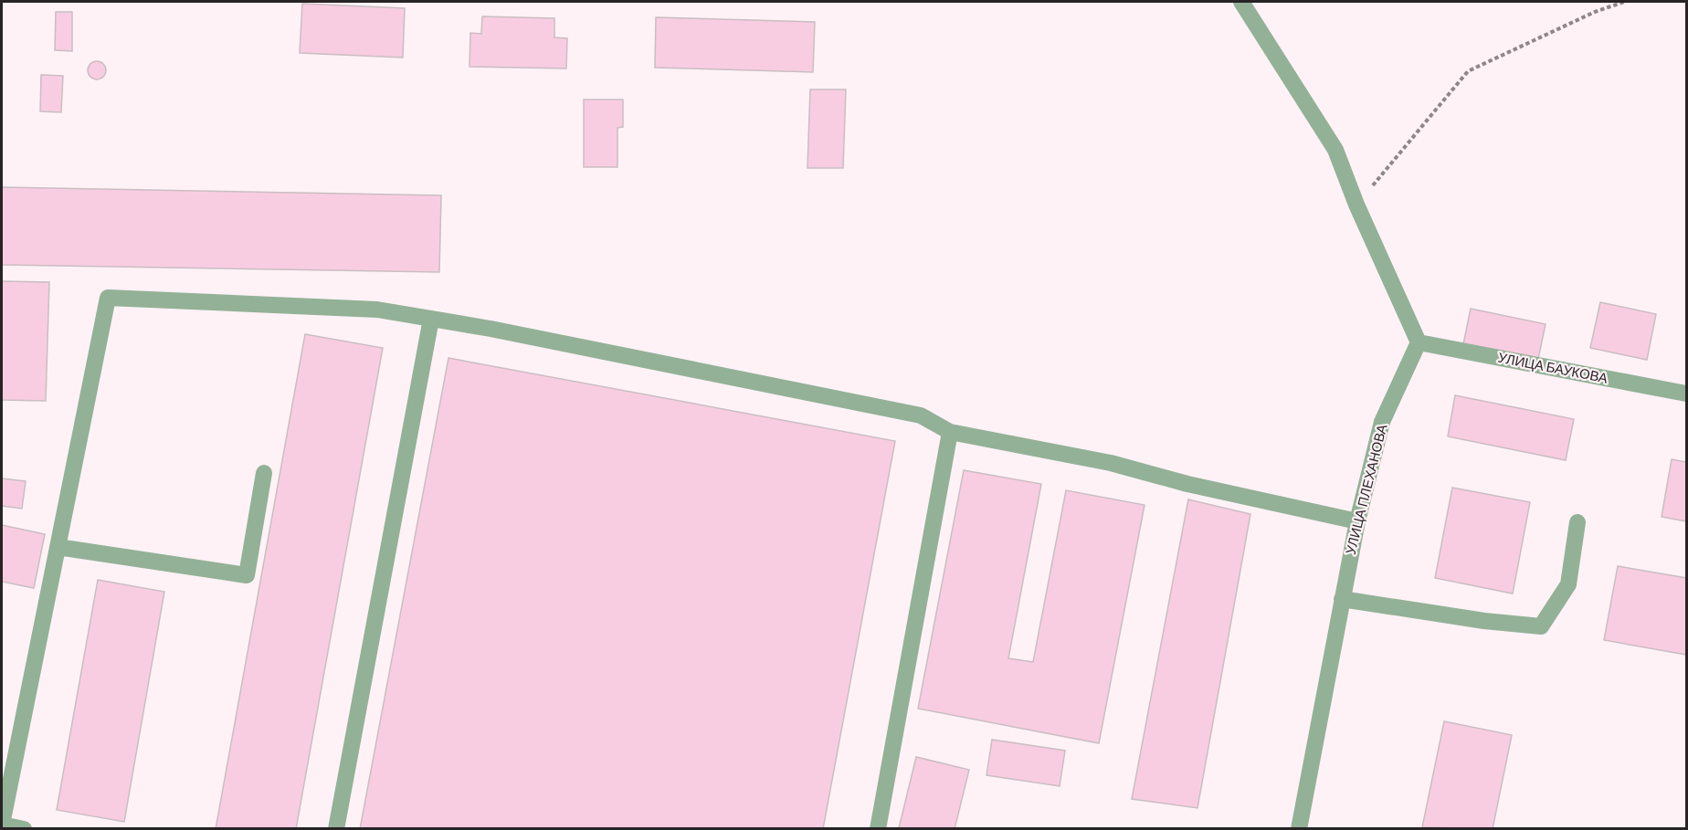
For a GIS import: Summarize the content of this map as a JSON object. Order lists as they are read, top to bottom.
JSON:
{
  "streets": {
    "street": ["УЛИЦА БАУКОВА", "УЛИЦА ПЛЕХАНОВА"]
  },
  "crossings": [
    ["УЛИЦА БАУКОВА", "УЛИЦА ПЛЕХАНОВА"]
  ]
}
